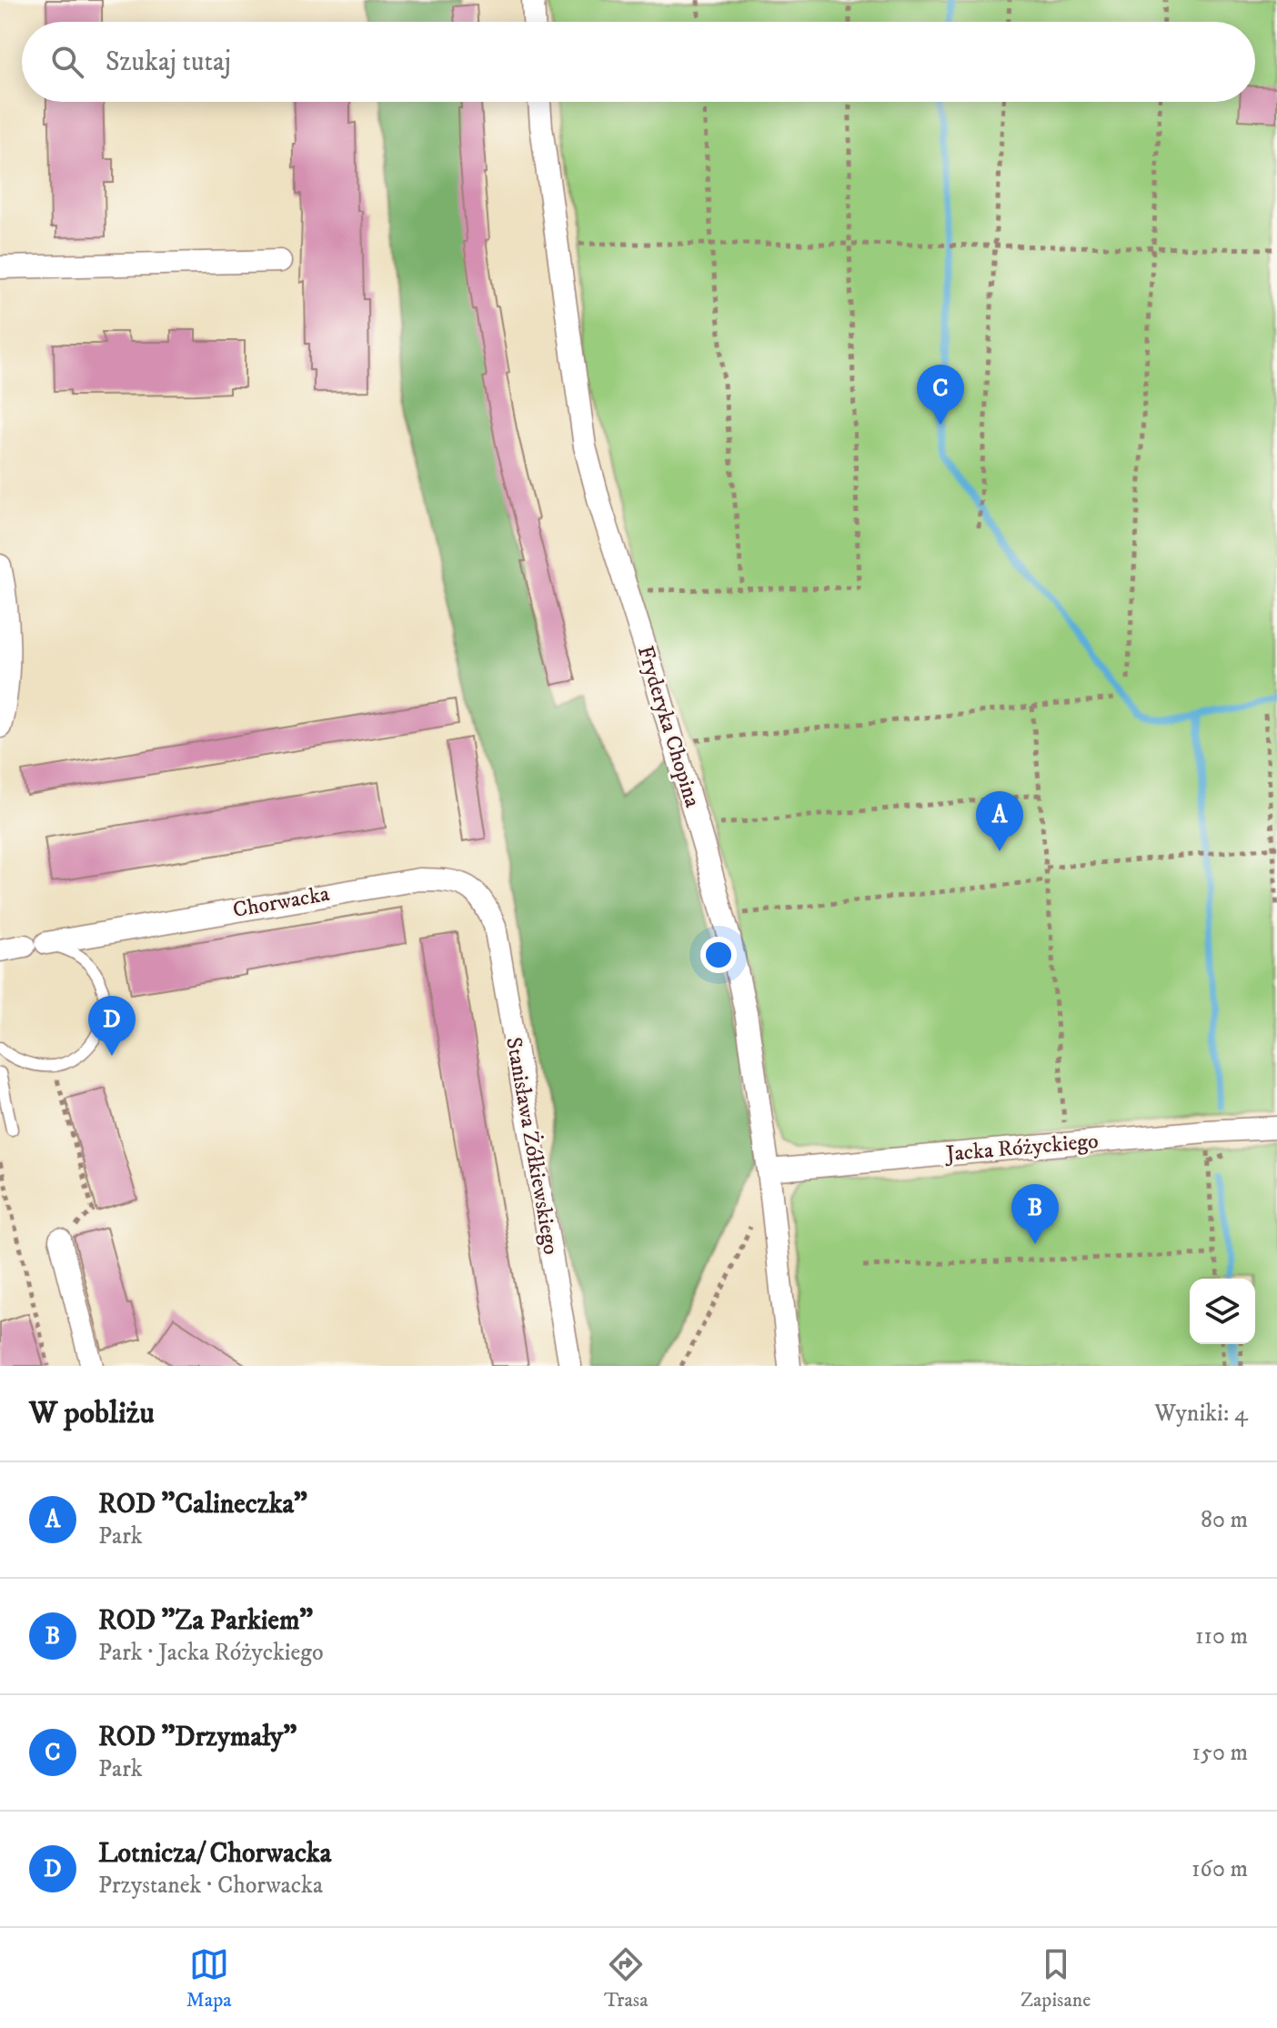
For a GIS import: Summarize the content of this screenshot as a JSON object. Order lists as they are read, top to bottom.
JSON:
{
  "streets": {
    "street": [
      "Fryderyka Chopina",
      "Chorwacka",
      "Stanisława Żółkiewskiego",
      "Jacka Różyckiego"
    ]
  },
  "crossings": [
    ["Fryderyka Chopina", "Jacka Różyckiego"],
    ["Chorwacka", "Stanisława Żółkiewskiego"]
  ],
  "page": {
    "search": "Szukaj tutaj",
    "pins": [
      "C",
      "A",
      "D",
      "B"
    ],
    "heading": ["W pobliżu", "Wyniki: 4"],
    "list": [
      {
        "mark": "A",
        "name": "ROD \"Calineczka\"",
        "note": "Park",
        "value": "80 m"
      },
      {
        "mark": "B",
        "name": "ROD \"Za Parkiem\"",
        "note": "Park · Jacka Różyckiego",
        "value": "110 m"
      },
      {
        "mark": "C",
        "name": "ROD \"Drzymały\"",
        "note": "Park",
        "value": "150 m"
      },
      {
        "mark": "D",
        "name": "Lotnicza/ Chorwacka",
        "note": "Przystanek · Chorwacka",
        "value": "160 m"
      }
    ],
    "nav": ["Mapa", "Trasa", "Zapisane"]
  }
}
